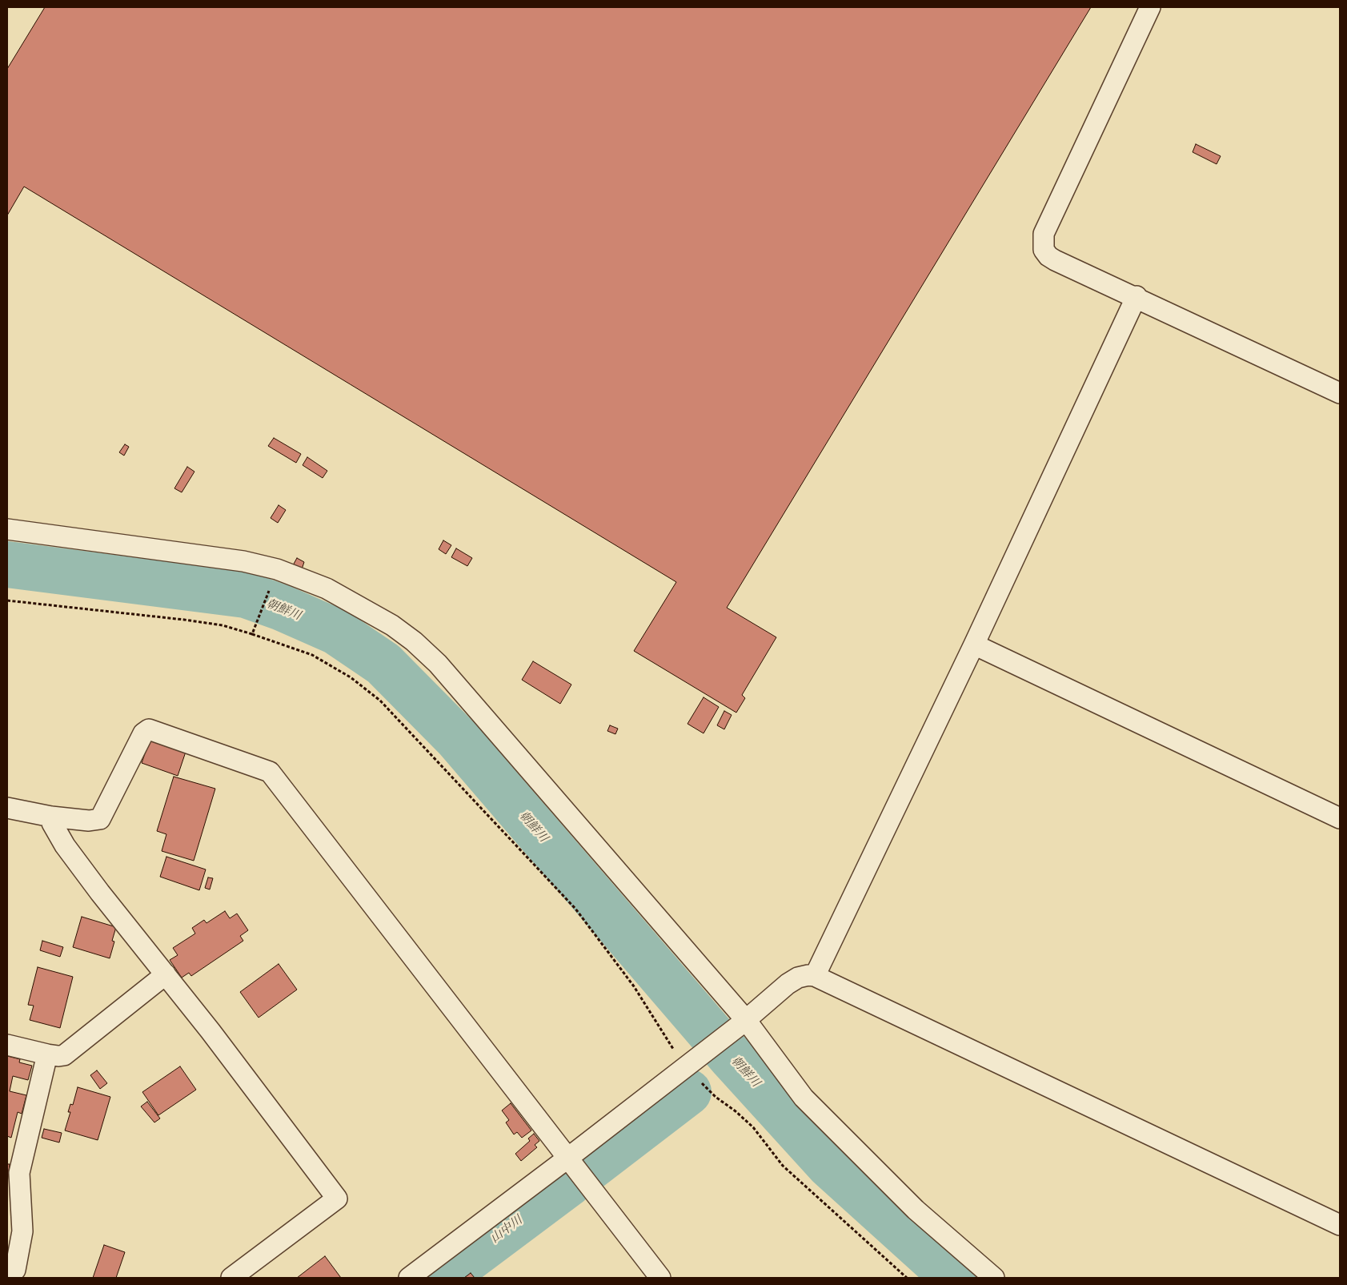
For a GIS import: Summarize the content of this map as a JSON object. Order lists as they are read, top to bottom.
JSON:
{
  "water": ["朝鮮川", "山中川"]
}
